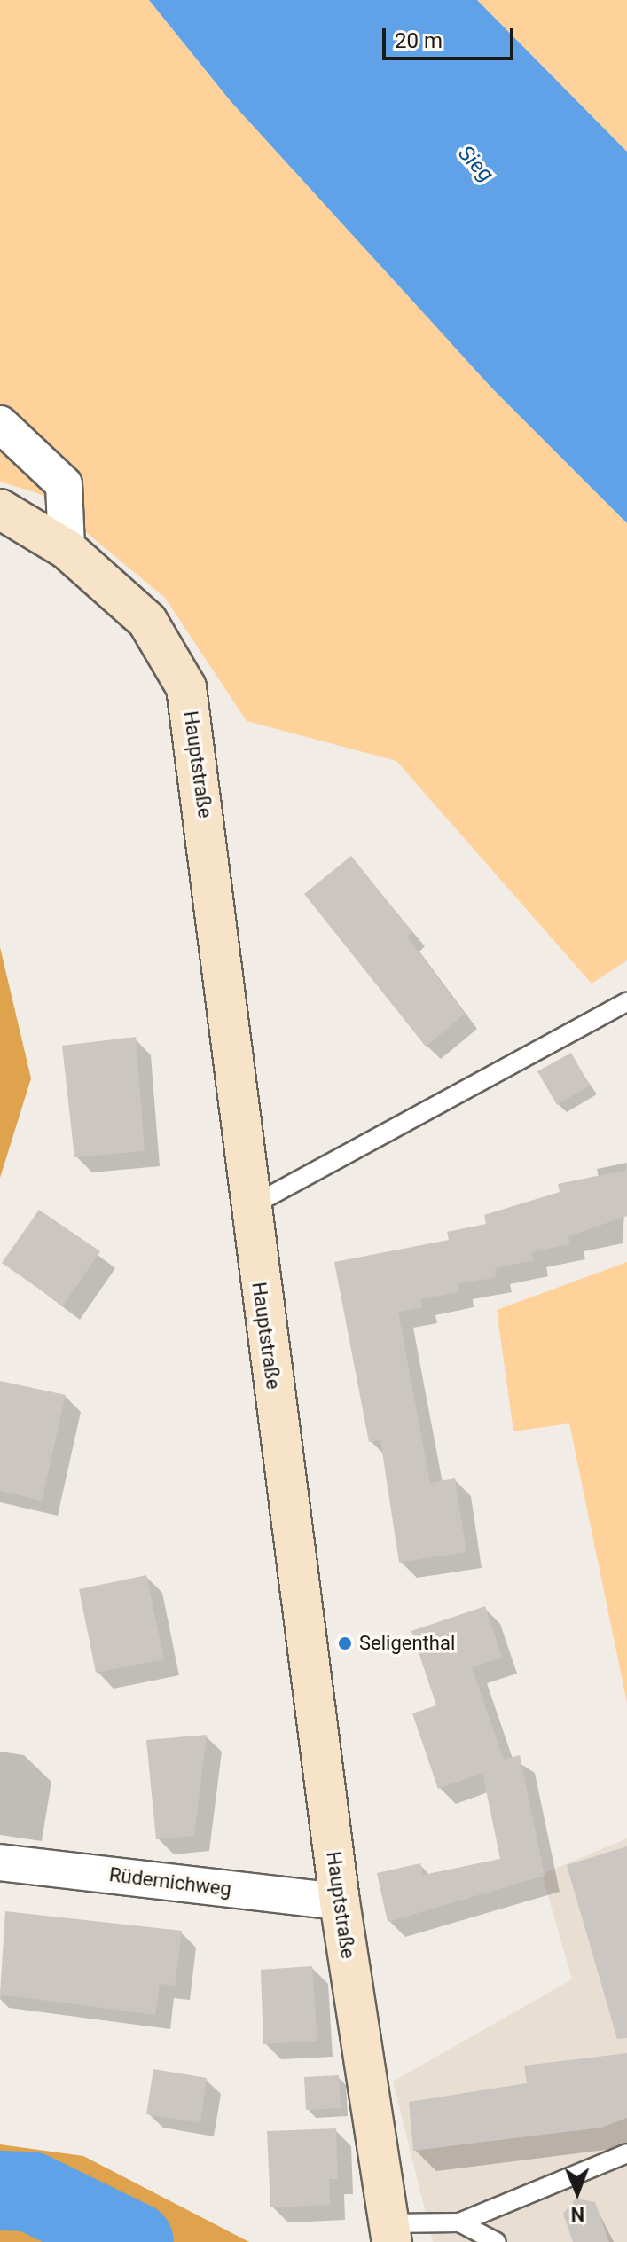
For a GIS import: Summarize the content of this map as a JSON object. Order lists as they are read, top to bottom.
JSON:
{
  "streets": {
    "main road": ["Hauptstraße"],
    "street": ["Rüdemichweg"]
  },
  "crossings": [
    ["Hauptstraße", "Rüdemichweg"]
  ],
  "water": ["Sieg"],
  "places": ["Seligenthal"],
  "scale_bar": "20 m",
  "north": "bottom"
}
